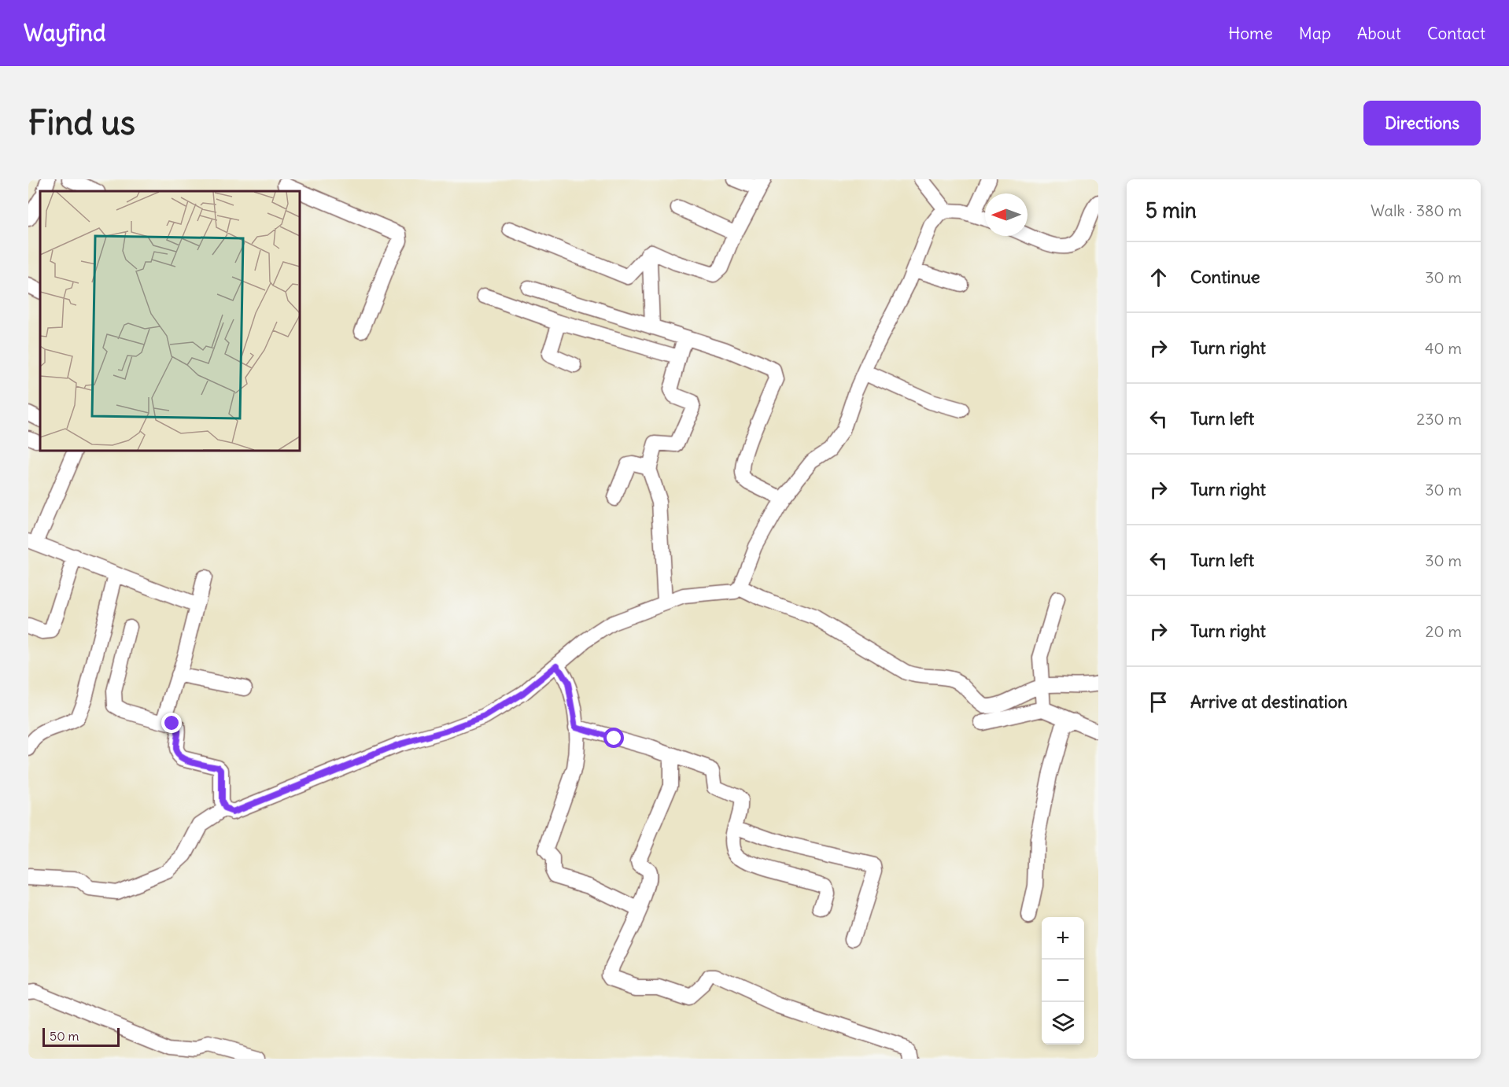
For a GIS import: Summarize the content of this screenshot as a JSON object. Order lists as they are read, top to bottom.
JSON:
{
  "scale_bar": "50 m",
  "north": "left",
  "page": {
    "header": "Wayfind",
    "nav": [
      "Home",
      "Map",
      "About",
      "Contact"
    ],
    "buttons": "Directions",
    "title": "Find us",
    "heading": ["5 min", "Walk · 380 m"],
    "list": [
      ["Continue", "30 m"],
      ["Turn right", "40 m"],
      ["Turn left", "230 m"],
      ["Turn right", "30 m"],
      ["Turn left", "30 m"],
      ["Turn right", "20 m"],
      "Arrive at destination"
    ],
    "map_buttons": ["+", "−"],
    "scale": "50 m"
  }
}
